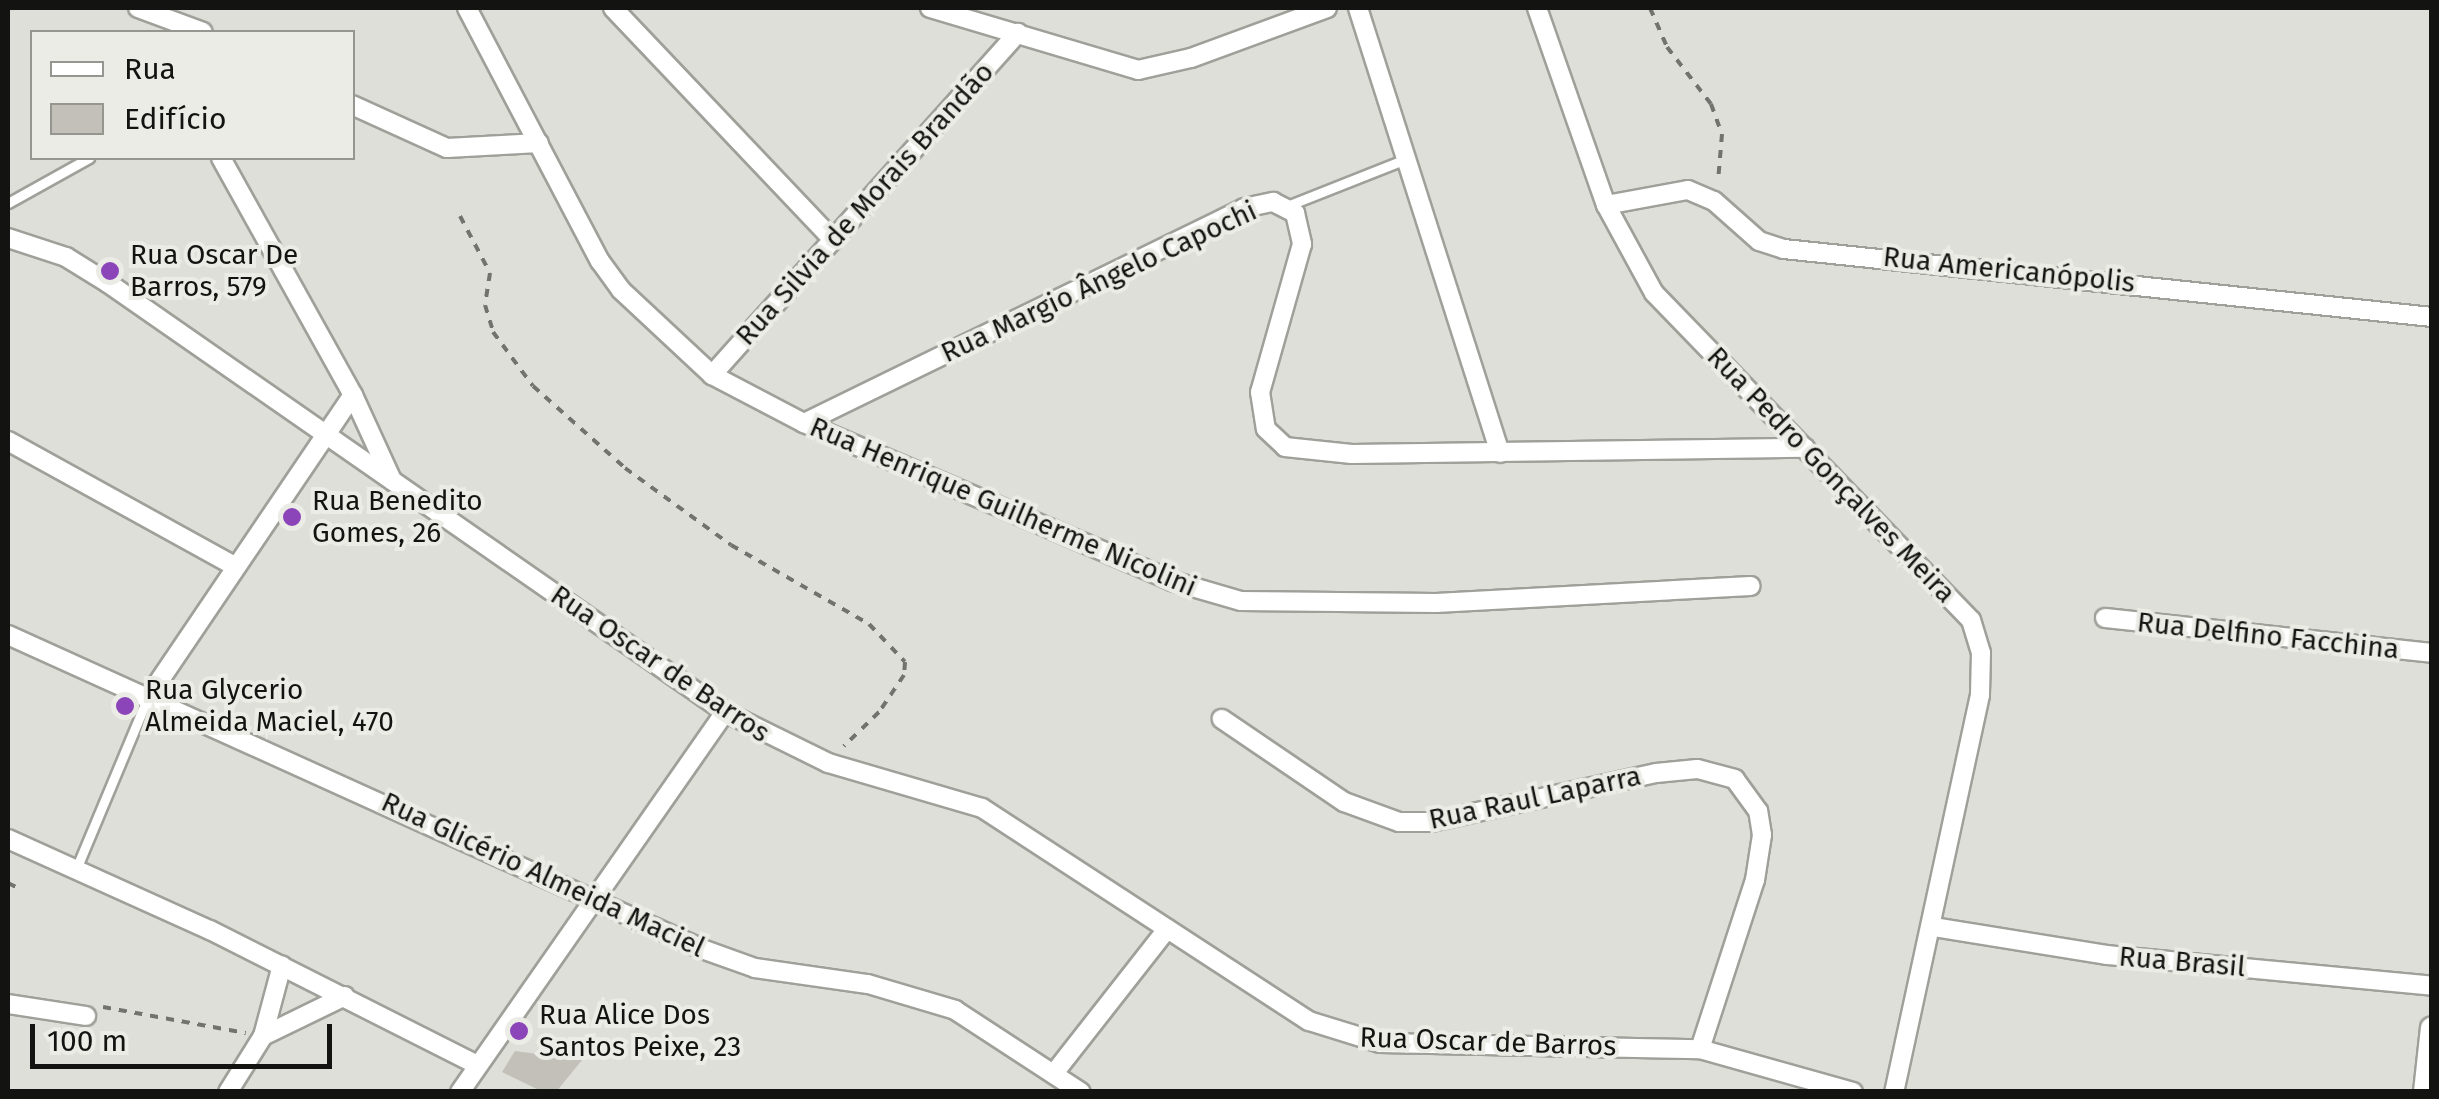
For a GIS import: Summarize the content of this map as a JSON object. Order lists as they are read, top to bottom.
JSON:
{
  "streets": {
    "street": [
      "Rua Silvia de Morais Brandão",
      "Rua Americanópolis",
      "Rua Margio Ângelo Capochi",
      "Rua Pedro Gonçalves Meira",
      "Rua Henrique Guilherme Nicolini",
      "Rua Delfino Facchina",
      "Rua Oscar de Barros",
      "Rua Raul Laparra",
      "Rua Glicério Almeida Maciel",
      "Rua Brasil"
    ]
  },
  "crossings": [
    ["Rua Silvia de Morais Brandão", "Rua Henrique Guilherme Nicolini"],
    ["Rua Margio Ângelo Capochi", "Rua Pedro Gonçalves Meira"],
    ["Rua Margio Ângelo Capochi", "Rua Henrique Guilherme Nicolini"],
    ["Rua Pedro Gonçalves Meira", "Rua Brasil"],
    ["Rua Oscar de Barros", "Rua Raul Laparra"]
  ],
  "places": [
    "Rua Oscar De Barros, 579",
    "Rua Benedito Gomes, 26",
    "Rua Glycerio Almeida Maciel, 470",
    "Rua Alice Dos Santos Peixe, 23"
  ],
  "legend": ["Rua", "Edifício"],
  "scale_bar": "100 m"
}
